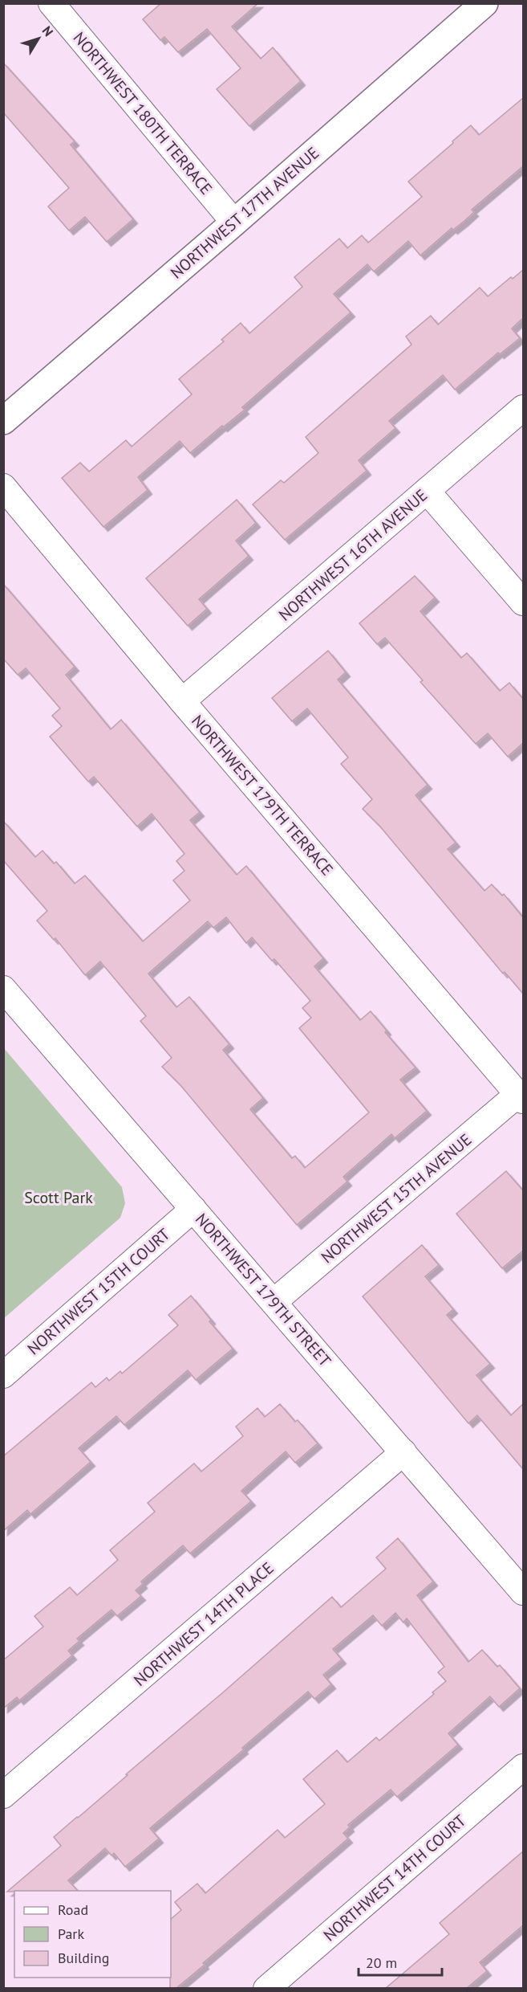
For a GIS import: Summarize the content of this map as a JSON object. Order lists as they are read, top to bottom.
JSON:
{
  "streets": {
    "street": [
      "NORTHWEST 180TH TERRACE",
      "NORTHWEST 17TH AVENUE",
      "NORTHWEST 16TH AVENUE",
      "NORTHWEST 179TH TERRACE",
      "NORTHWEST 15TH AVENUE",
      "NORTHWEST 179TH STREET",
      "NORTHWEST 15TH COURT",
      "NORTHWEST 14TH PLACE",
      "NORTHWEST 14TH COURT"
    ]
  },
  "crossings": [
    ["NORTHWEST 180TH TERRACE", "NORTHWEST 17TH AVENUE"],
    ["NORTHWEST 16TH AVENUE", "NORTHWEST 179TH TERRACE"],
    ["NORTHWEST 179TH TERRACE", "NORTHWEST 15TH AVENUE"],
    ["NORTHWEST 15TH AVENUE", "NORTHWEST 179TH STREET"],
    ["NORTHWEST 179TH STREET", "NORTHWEST 15TH COURT"],
    ["NORTHWEST 179TH STREET", "NORTHWEST 14TH PLACE"]
  ],
  "parks": ["Scott Park"],
  "legend": ["Road", "Park", "Building"],
  "scale_bar": "20 m",
  "north": "top right"
}
